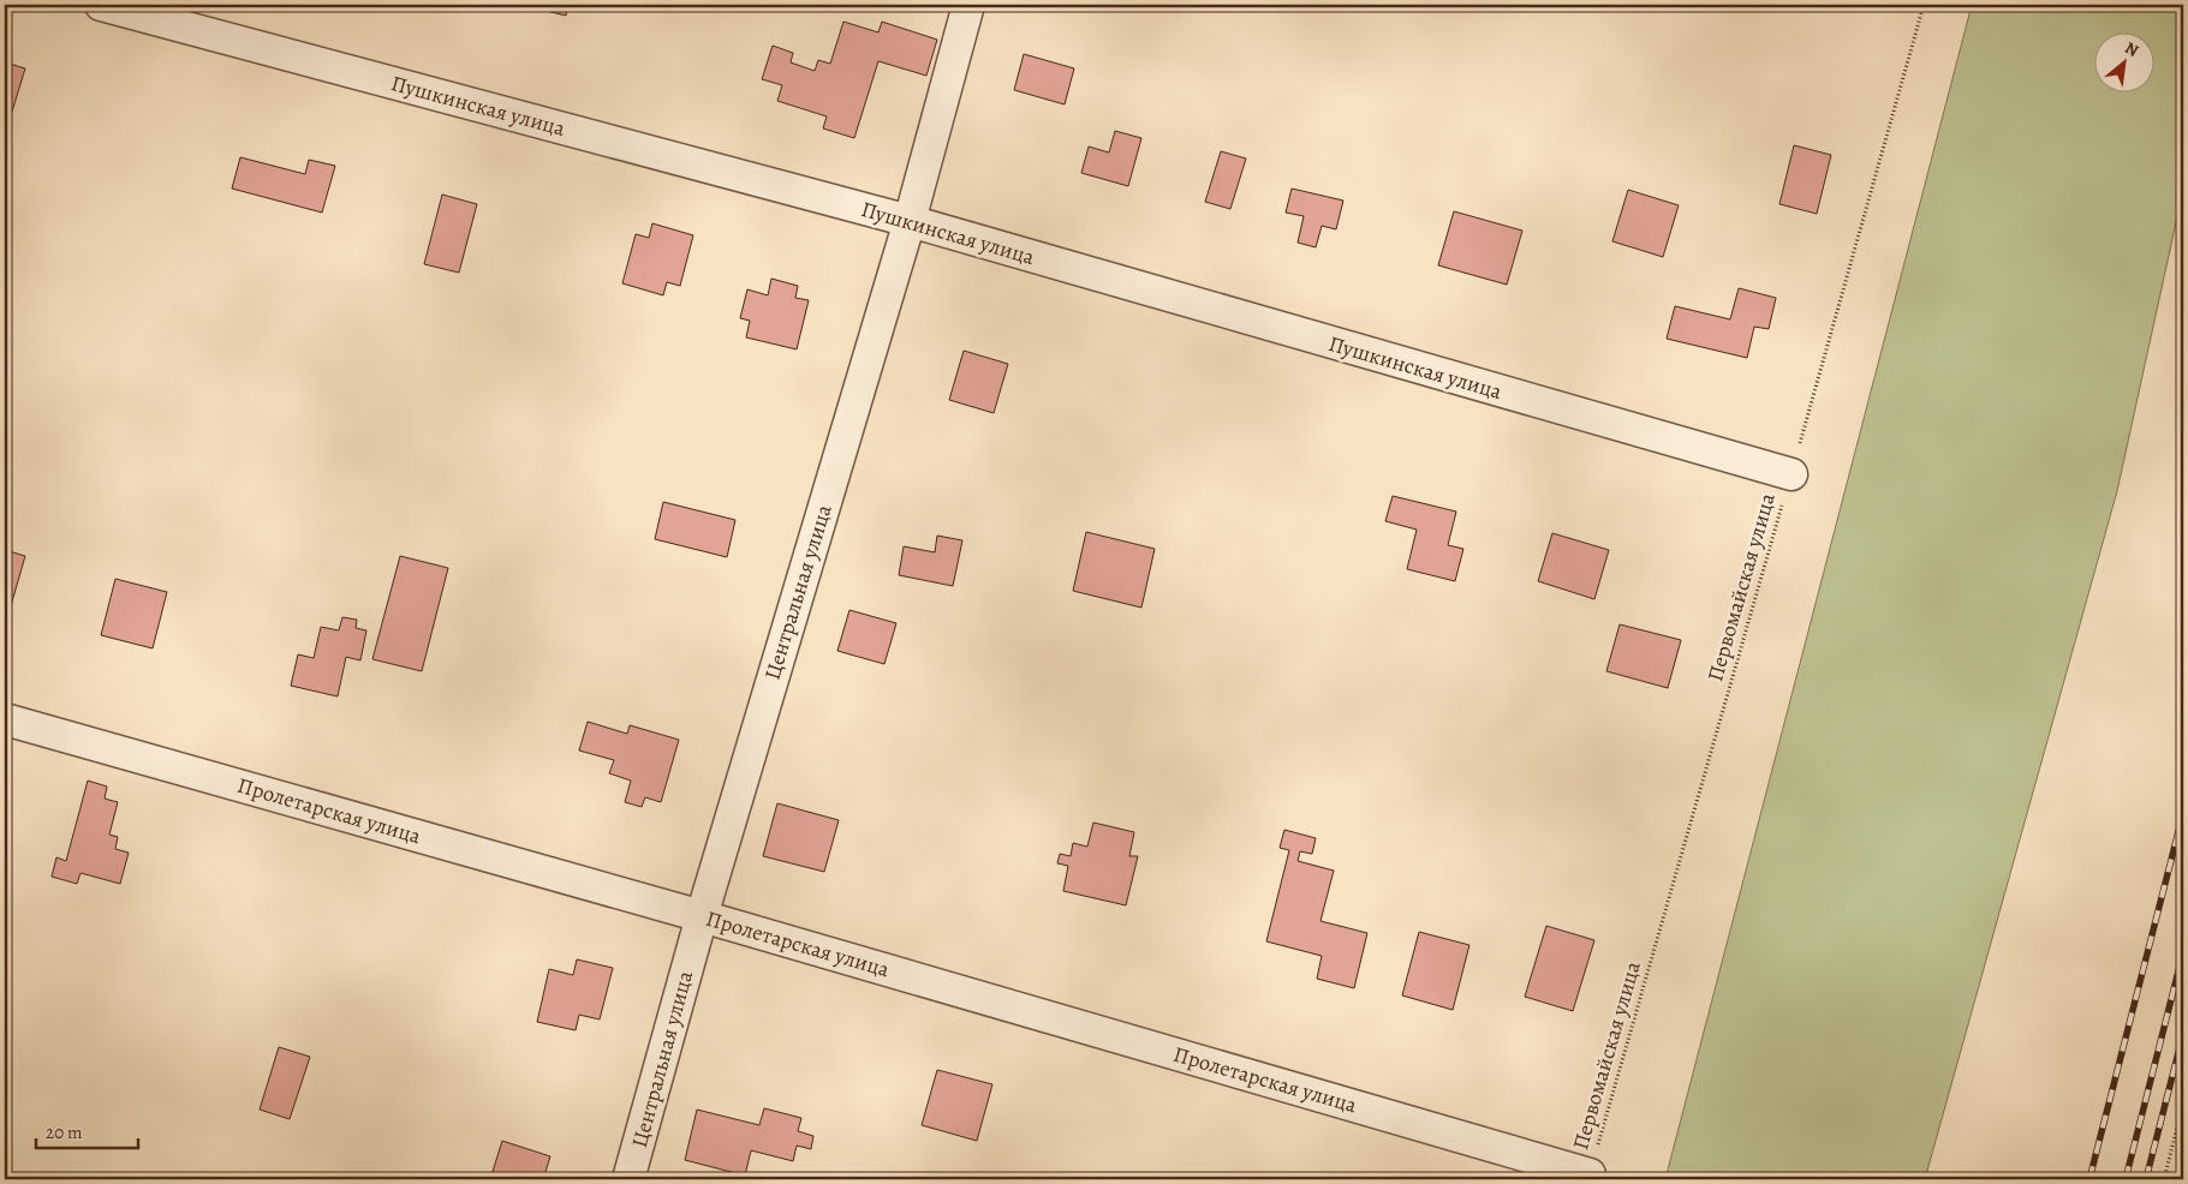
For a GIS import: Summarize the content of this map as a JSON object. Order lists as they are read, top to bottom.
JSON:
{
  "streets": {
    "street": ["Пушкинская улица", "Центральная улица", "Пролетарская улица"],
    "path": ["Первомайская улица"]
  },
  "crossings": [
    ["Пушкинская улица", "Первомайская улица"],
    ["Пушкинская улица", "Центральная улица"],
    ["Первомайская улица", "Пролетарская улица"],
    ["Центральная улица", "Пролетарская улица"]
  ],
  "scale_bar": "20 m",
  "north": "top right"
}
